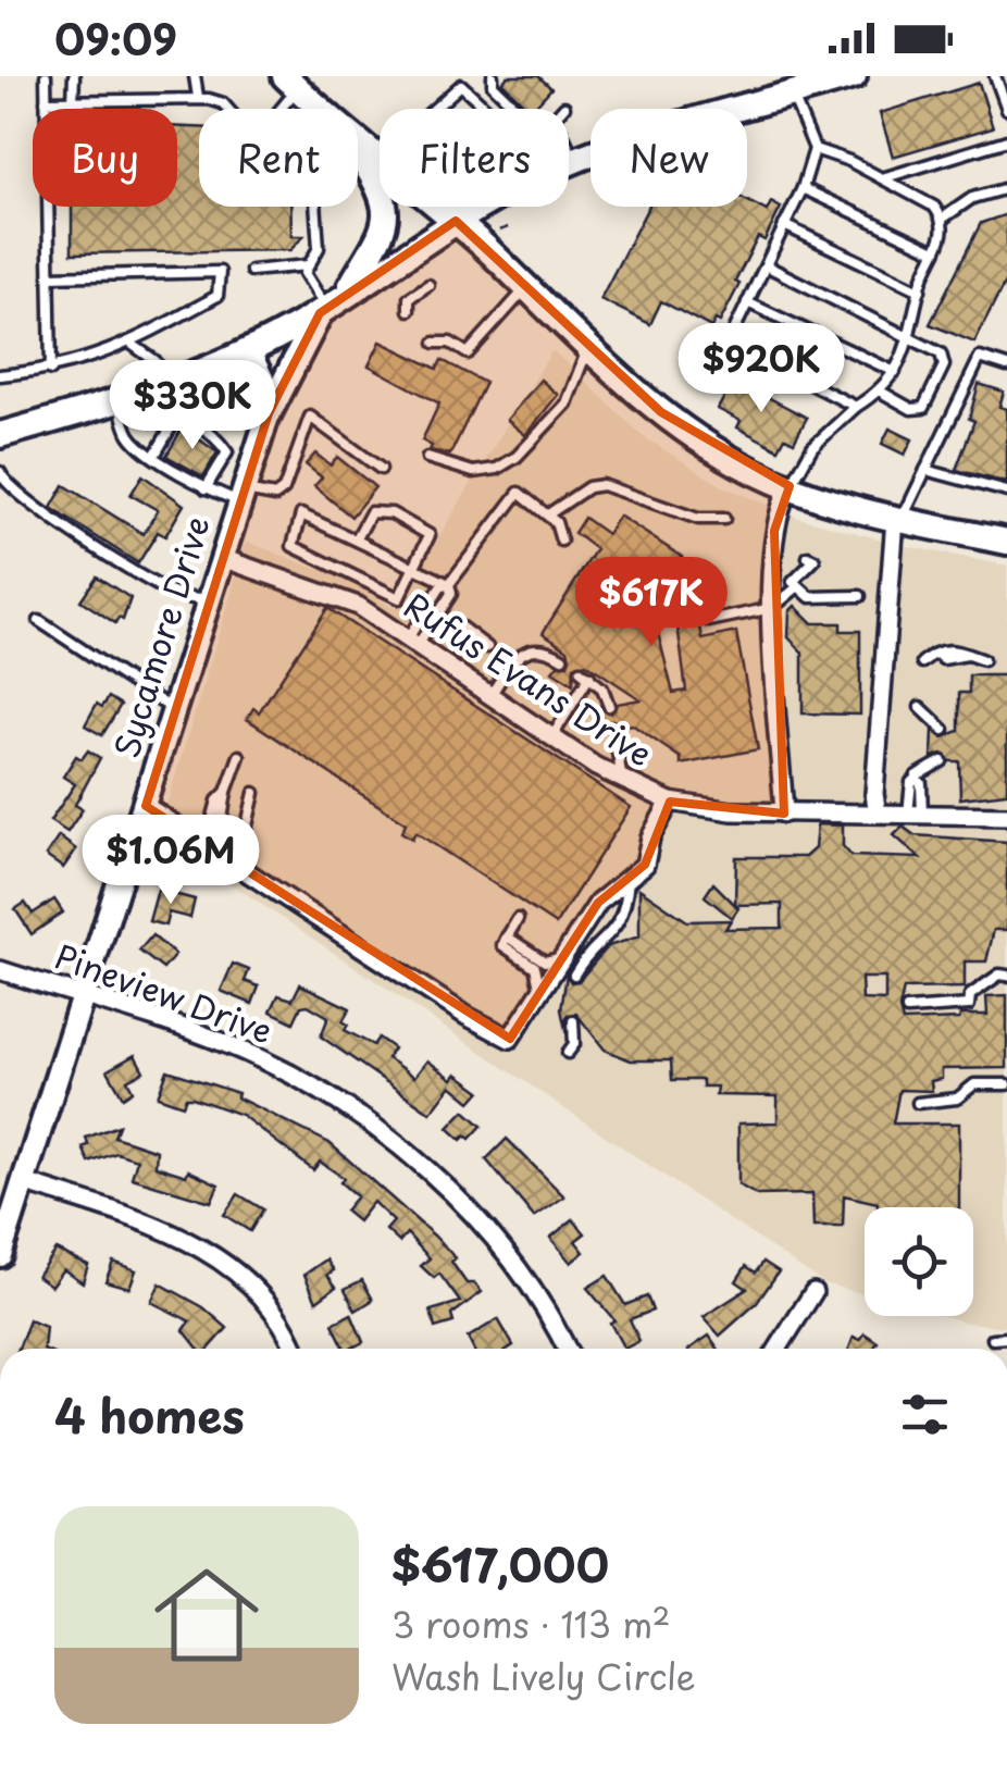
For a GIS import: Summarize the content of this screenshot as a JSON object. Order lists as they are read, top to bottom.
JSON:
{
  "streets": {
    "street": ["Sycamore Drive", "Rufus Evans Drive", "Pineview Drive"]
  },
  "crossings": [
    ["Sycamore Drive", "Rufus Evans Drive"],
    ["Sycamore Drive", "Pineview Drive"]
  ],
  "page": {
    "status": "09:09",
    "chip": [
      "Buy",
      "Rent",
      "Filters",
      "New"
    ],
    "price": [
      "$920K",
      "$330K",
      "$617K",
      "$1.06M"
    ],
    "heading": "4 homes",
    "list": [
      {
        "name": "$617,000",
        "note": "3 rooms · 113 m² · Wash Lively Circle"
      }
    ]
  }
}
